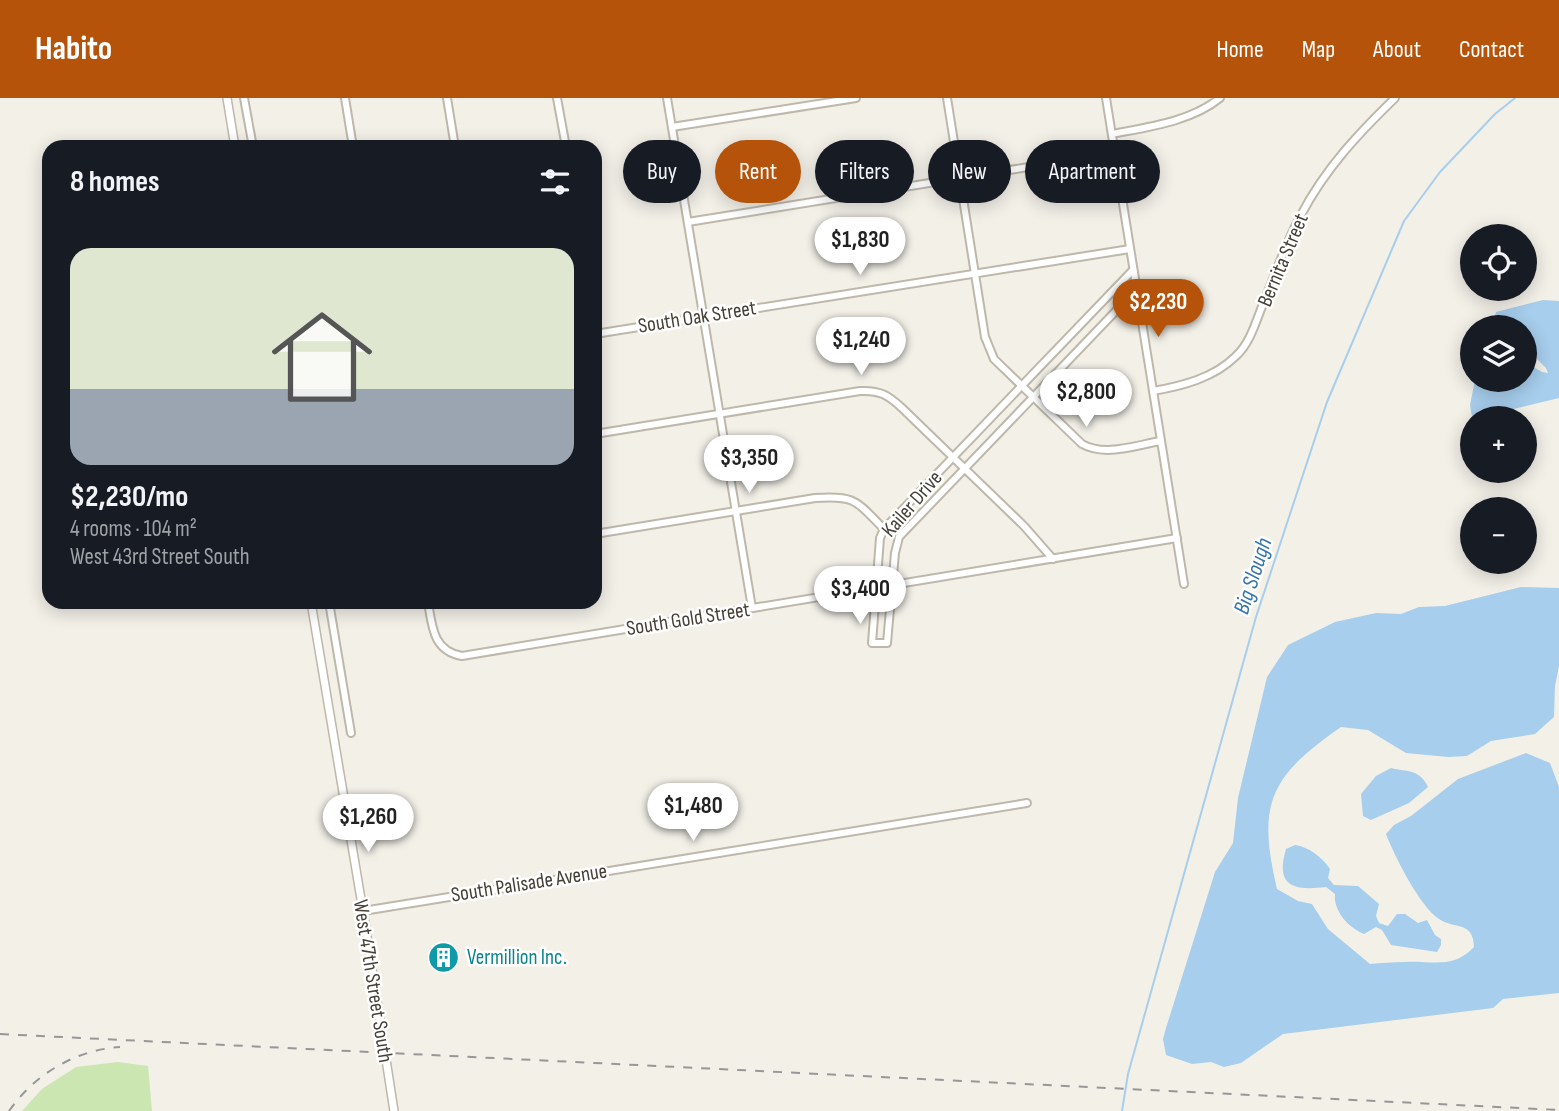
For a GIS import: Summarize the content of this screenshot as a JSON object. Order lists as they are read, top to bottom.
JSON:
{
  "streets": {
    "street": [
      "Bernita Street",
      "South Oak Street",
      "Kailer Drive",
      "South Gold Street",
      "South Palisade Avenue",
      "West 47th Street South"
    ]
  },
  "crossings": [
    ["Kailer Drive", "South Gold Street"],
    ["South Palisade Avenue", "West 47th Street South"]
  ],
  "water": ["Big Slough"],
  "places": {
    "building": ["Vermillion Inc."]
  },
  "page": {
    "header": "Habito",
    "nav": [
      "Home",
      "Map",
      "About",
      "Contact"
    ],
    "chip": [
      "Buy",
      "Rent",
      "Filters",
      "New",
      "Apartment"
    ],
    "heading": "8 homes",
    "price": [
      "$1,830",
      "$2,230",
      "$1,240",
      "$2,800",
      "$3,350",
      "$3,400",
      "$1,480",
      "$1,260"
    ],
    "map_buttons": ["+", "−"],
    "list": [
      {
        "name": "$2,230/mo",
        "note": "4 rooms · 104 m² · West 43rd Street South"
      }
    ]
  }
}
